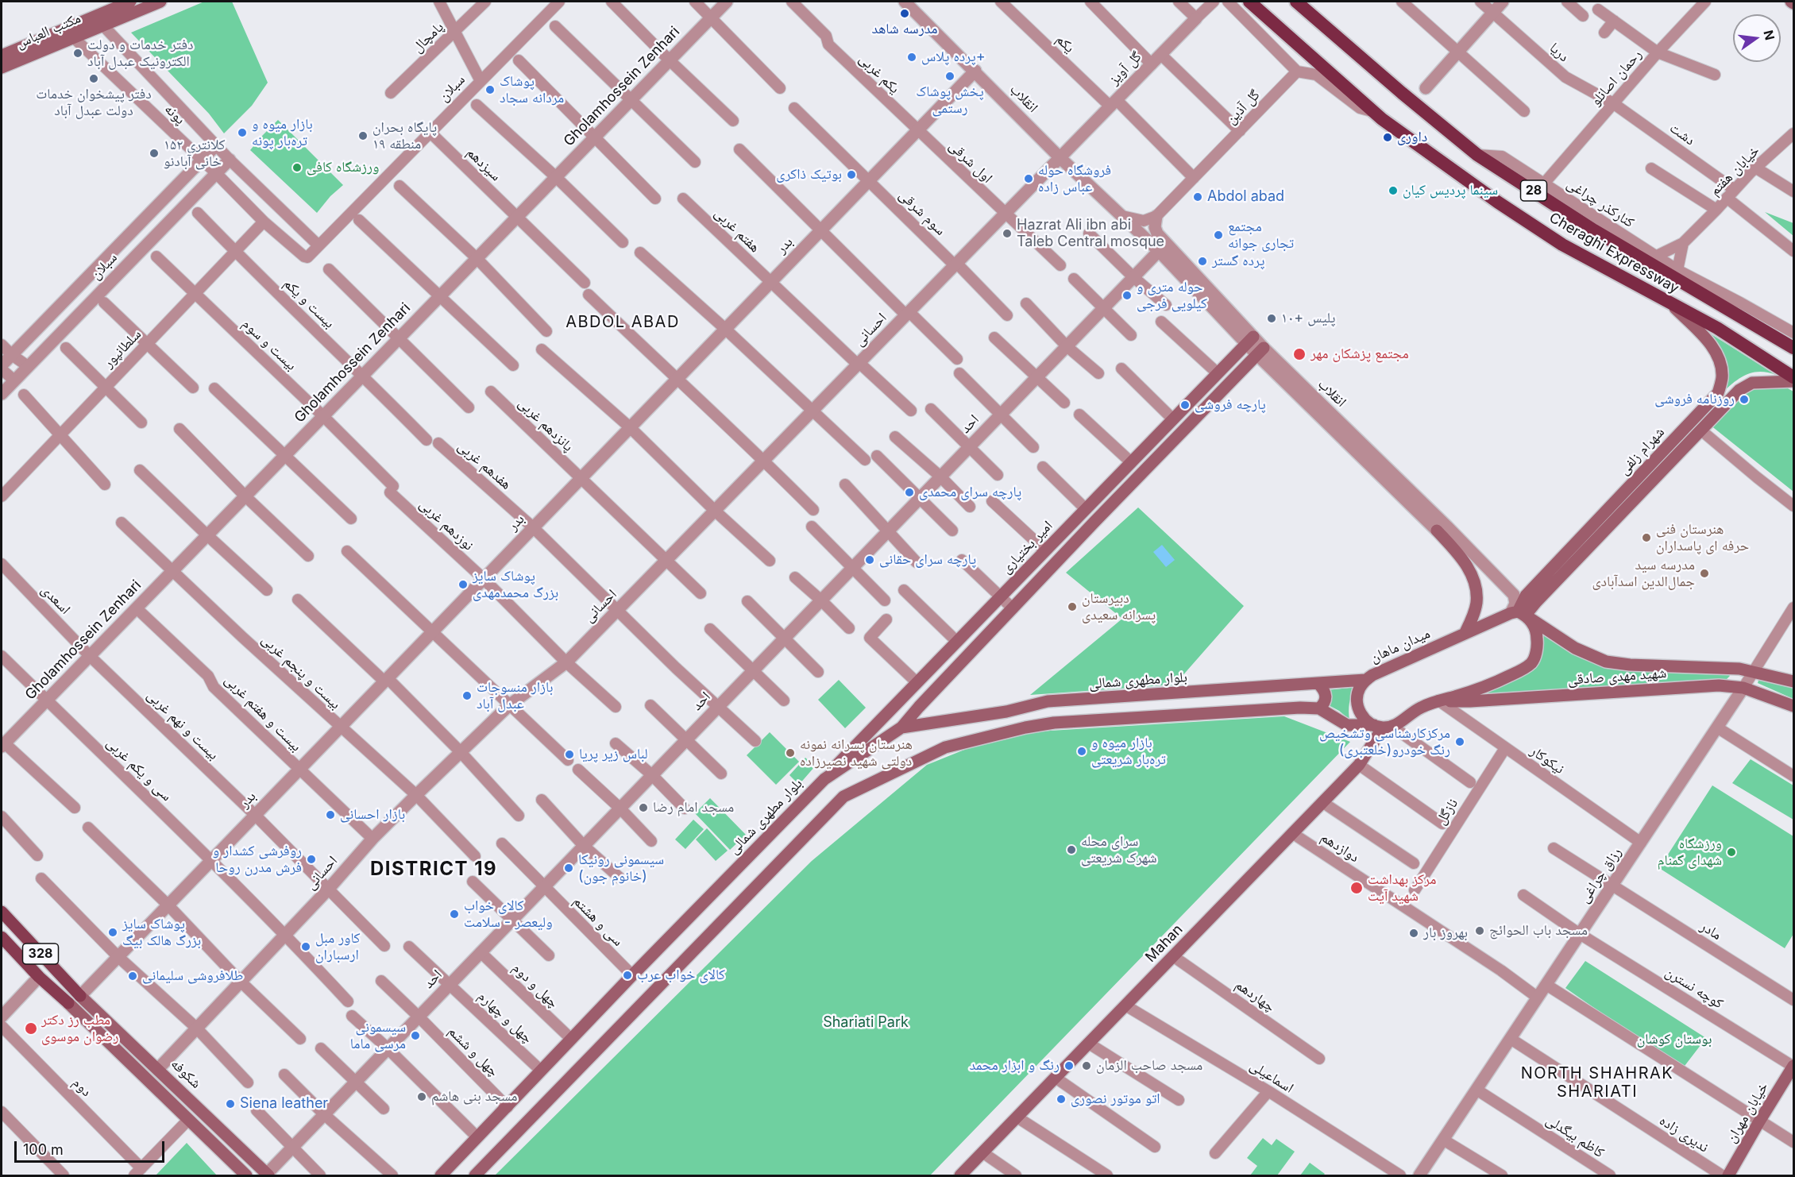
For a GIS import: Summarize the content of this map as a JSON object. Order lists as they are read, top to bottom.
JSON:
{
  "streets": {
    "highway": ["28", "Cheraghi Expressway"],
    "main road": [
      "مکتب العباس",
      "شهرام زلفی",
      "امیر بختیاری",
      "میدان ماهان",
      "شهید مهدی صادقی",
      "بلوار مطهری شمالی",
      "Mahan",
      "328",
      "شکوفه",
      "خیابان مهران"
    ],
    "street": [
      "پامچال",
      "یکم",
      "دریا",
      "گل آویز",
      "یکم غربی",
      "رحمان اصانلو",
      "Gholamhossein Zenhari",
      "سبلان",
      "انقلاب",
      "گل آذین",
      "پونه",
      "دشت",
      "اول شرقی",
      "سیزدهم",
      "خیابان هفتم",
      "کنارکذر چراغی",
      "سوم شرقی",
      "هفتم غربی",
      "بدر",
      "بیست و یکم",
      "احسانی",
      "بیست و سوم",
      "سلطانپور",
      "احد",
      "پانزدهم غربی",
      "هفدهم غربی",
      "نوزدهم غربی",
      "اسعدی",
      "بیست و پنجم غربی",
      "بیست و هفتم غربی",
      "بیست و نهم غربی",
      "نیکوکار",
      "سی و یکم غربی",
      "نازگل",
      "دوازدهم",
      "رزاق چراغی",
      "سی و هشتم",
      "مادر",
      "چهل و دوم",
      "کوچه نسترن",
      "چهاردهم",
      "چهل و چهارم",
      "چهل و ششم",
      "اسماعیلی",
      "دوم",
      "ندیری زاده",
      "کاظم بیگدلی"
    ]
  },
  "crossings": [
    ["مکتب العباس", "پونه"],
    ["یکم", "گل آویز"],
    ["دریا", "رحمان اصانلو"],
    ["دریا", "دشت"],
    ["گل آویز", "انقلاب"],
    ["گل آویز", "احسانی"],
    ["یکم غربی", "اول شرقی"],
    ["یکم غربی", "بدر"],
    ["رحمان اصانلو", "دشت"],
    ["رحمان اصانلو", "کنارکذر چراغی"],
    ["Gholamhossein Zenhari", "سیزدهم"],
    ["Gholamhossein Zenhari", "بیست و یکم"],
    ["Gholamhossein Zenhari", "بیست و سوم"],
    ["Gholamhossein Zenhari", "اسعدی"],
    ["Gholamhossein Zenhari", "بیست و پنجم غربی"],
    ["Gholamhossein Zenhari", "بیست و هفتم غربی"],
    ["Gholamhossein Zenhari", "بیست و نهم غربی"],
    ["Gholamhossein Zenhari", "سی و یکم غربی"],
    ["سبلان", "پونه"],
    ["سبلان", "سیزدهم"],
    ["انقلاب", "گل آذین"],
    ["انقلاب", "بدر"],
    ["انقلاب", "احسانی"],
    ["انقلاب", "احد"],
    ["انقلاب", "شهرام زلفی"],
    ["انقلاب", "امیر بختیاری"],
    ["انقلاب", "میدان ماهان"],
    ["انقلاب", "شهید مهدی صادقی"],
    ["پونه", "سلطانپور"],
    ["دشت", "خیابان هفتم"],
    ["اول شرقی", "بدر"],
    ["اول شرقی", "احسانی"],
    ["کنارکذر چراغی", "Cheraghi Expressway"],
    ["سوم شرقی", "بدر"],
    ["سوم شرقی", "احسانی"],
    ["هفتم غربی", "بدر"],
    ["هفتم غربی", "احسانی"],
    ["بدر", "پانزدهم غربی"],
    ["بدر", "هفدهم غربی"],
    ["بدر", "نوزدهم غربی"],
    ["بدر", "بیست و پنجم غربی"],
    ["بدر", "بیست و هفتم غربی"],
    ["بدر", "بیست و نهم غربی"],
    ["بدر", "سی و یکم غربی"],
    ["بدر", "328"],
    ["بدر", "شکوفه"],
    ["Cheraghi Expressway", "شهرام زلفی"],
    ["بیست و یکم", "سلطانپور"],
    ["احسانی", "پانزدهم غربی"],
    ["احسانی", "هفدهم غربی"],
    ["احسانی", "نوزدهم غربی"],
    ["احسانی", "بیست و پنجم غربی"],
    ["احسانی", "بیست و هفتم غربی"],
    ["احسانی", "بیست و نهم غربی"],
    ["احسانی", "سی و یکم غربی"],
    ["احسانی", "شکوفه"],
    ["بیست و سوم", "سلطانپور"],
    ["بیست و سوم", "نوزدهم غربی"],
    ["احد", "هفدهم غربی"],
    ["احد", "سی و هشتم"],
    ["احد", "چهل و دوم"],
    ["احد", "چهل و چهارم"],
    ["احد", "چهل و ششم"],
    ["احد", "شکوفه"],
    ["شهرام زلفی", "میدان ماهان"],
    ["شهرام زلفی", "شهید مهدی صادقی"],
    ["امیر بختیاری", "بلوار مطهری شمالی"],
    ["اسعدی", "بیست و نهم غربی"],
    ["میدان ماهان", "شهید مهدی صادقی"],
    ["میدان ماهان", "بلوار مطهری شمالی"],
    ["میدان ماهان", "Mahan"],
    ["شهید مهدی صادقی", "نیکوکار"],
    ["شهید مهدی صادقی", "رزاق چراغی"],
    ["بلوار مطهری شمالی", "سی و هشتم"],
    ["بلوار مطهری شمالی", "چهل و دوم"],
    ["بلوار مطهری شمالی", "چهل و چهارم"],
    ["بلوار مطهری شمالی", "چهل و ششم"],
    ["نیکوکار", "نازگل"],
    ["نیکوکار", "رزاق چراغی"],
    ["دوازدهم", "رزاق چراغی"],
    ["دوازدهم", "Mahan"],
    ["رزاق چراغی", "مادر"],
    ["رزاق چراغی", "کوچه نسترن"],
    ["رزاق چراغی", "ندیری زاده"],
    ["رزاق چراغی", "کاظم بیگدلی"],
    ["Mahan", "چهاردهم"],
    ["Mahan", "اسماعیلی"],
    ["328", "شکوفه"],
    ["کوچه نسترن", "خیابان مهران"]
  ],
  "districts": ["ABDOL ABAD", "DISTRICT 19", "NORTH SHAHRAK SHARIATI"],
  "parks": ["Shariati Park", "بوستان کوشان"],
  "places": [
    "مدرسه شاهد",
    "دفتر خدمات و دولت الکترونیک عبدل آباد",
    "پرده پلاس+",
    "پخش پوشاک رستمی",
    "دفتر پیشخوان خدمات دولت عبدل آباد",
    "پوشاک مردانه سجاد",
    "بازار میوه و تره‌بار پونه",
    "پایگاه بحران منطقه ۱۹",
    "داوری",
    "کلانتری ۱۵۲ خانی آبادنو",
    "ورزشگاه کافی",
    "بوتیک ذاکری",
    "فروشگاه حوله عباس زاده",
    "سینما پردیس کیان",
    "Abdol abad",
    "Hazrat Ali ibn abi Taleb Central mosque",
    "مجتمع تجاری جوانه",
    "پرده گستر",
    "حوله متری و کیلویی فرجی",
    "پلیس +۱۰",
    "مجتمع پزشکان مهر",
    "روزنامه فروشی",
    "پارچه فروشی",
    "پارچه سرای محمدی",
    "هنرستان فنی حرفه ای پاسداران",
    "پارچه سرای حقانی",
    "مدرسه سید جمال‌الدین اسدآبادی",
    "پوشاک سایز بزرگ محمدمهدی",
    "دبیرستان پسرانه سعیدی",
    "بازار منسوجات عبدل آباد",
    "مرکزکارشناسی وتشخیص رنگ خودرو(خلعتبری)",
    "بازار میوه و تره‌بار شریعتی",
    "هنرستان پسرانه نمونه دولتی شهید نصیرزاده",
    "لباس زیر پریا",
    "مسجد امام رضا",
    "بازار احسانی",
    "سرای محله شهرک شریعتی",
    "ورزشگاه شهدای گمنام",
    "روفرشی کشدار و فرش مدرن روحا",
    "سیسمونی رونیکا (خانوم جون)",
    "مرکز بهداشت شهید آیت",
    "کالای خواب ولیعصر - سلامت",
    "مسجد باب الحوائج",
    "پوشاک سایز بزرگ هالک بیگ",
    "بهروز بار",
    "كاور مبل ارسباران",
    "کالای خواب عرب",
    "طلافروشی سلیمانی",
    "مطب رز دکتر رضوان موسوی",
    "سیسمونی مرسی ماما",
    "رنگ و ابزار محمد",
    "مسجد صاحب الزمان",
    "مسجد بنی هاشم",
    "اتو موتور نصوری",
    "Siena leather"
  ],
  "scale_bar": "100 m",
  "north": "right"
}
